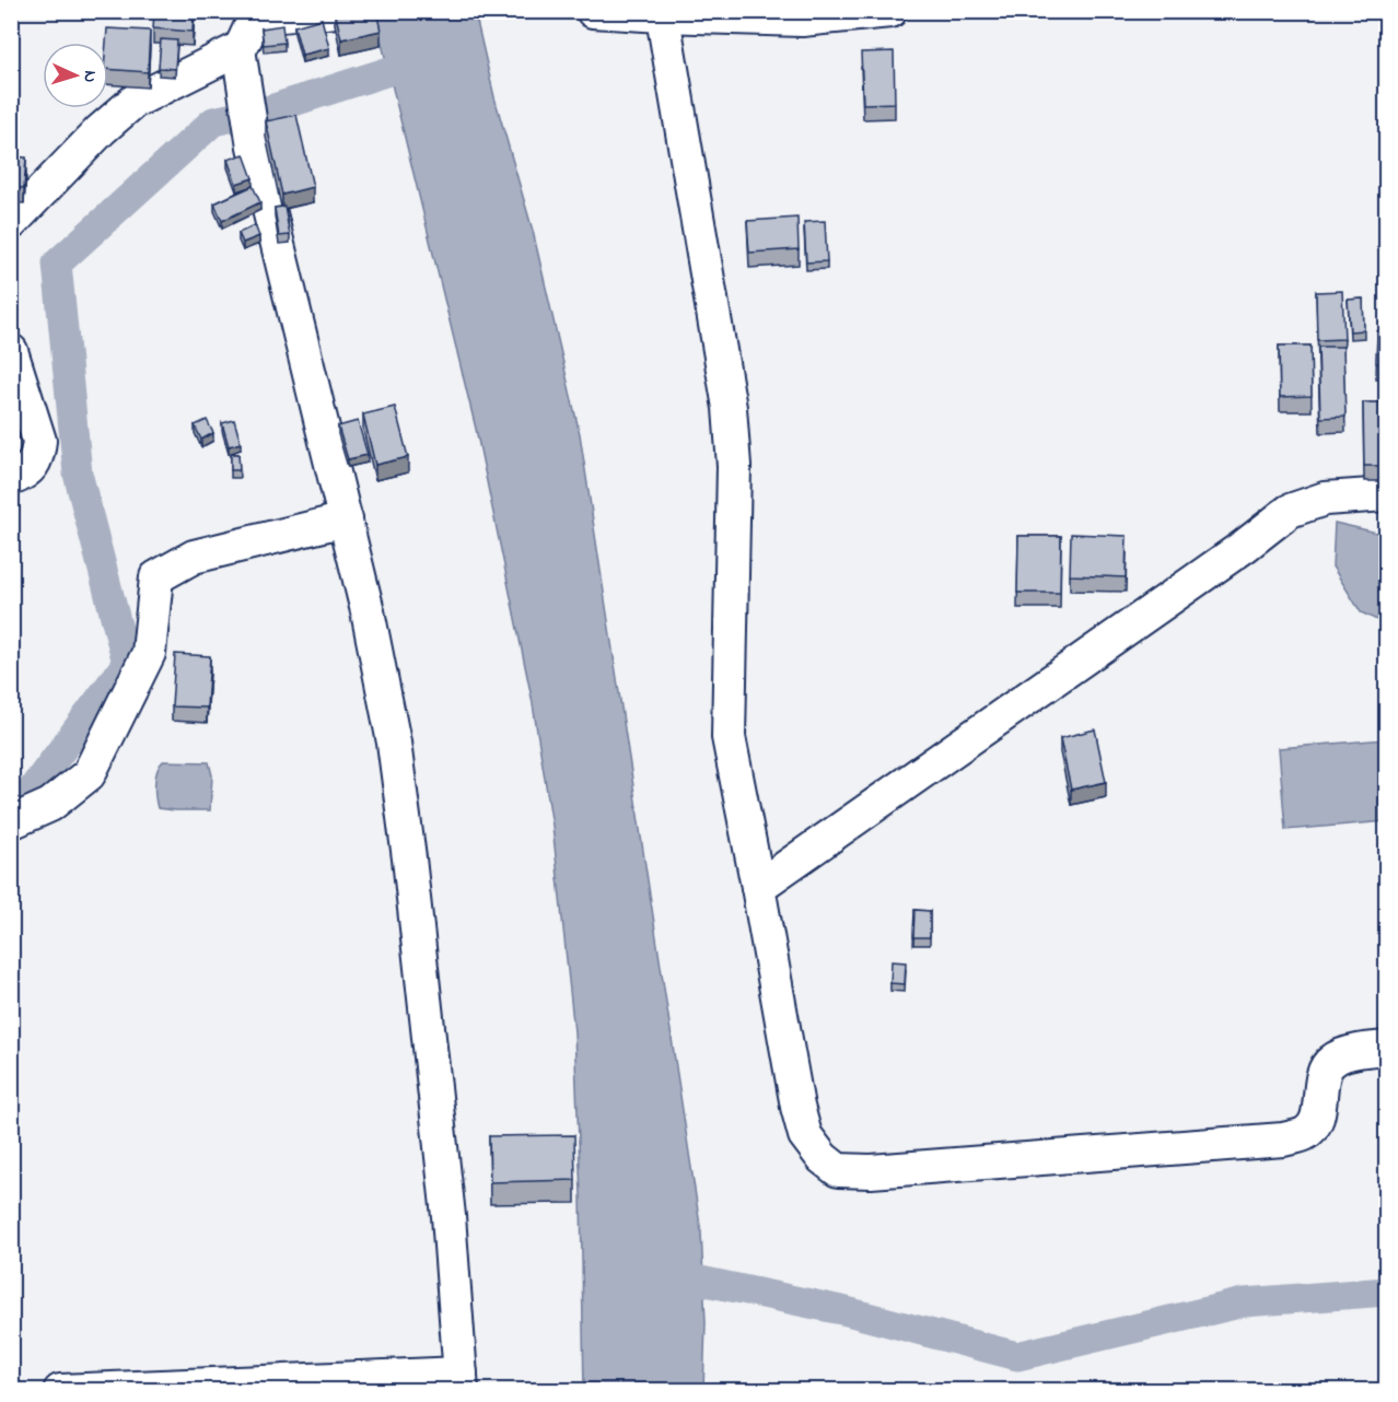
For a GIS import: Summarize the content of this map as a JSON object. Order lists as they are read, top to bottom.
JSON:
{
  "north": "right"
}
